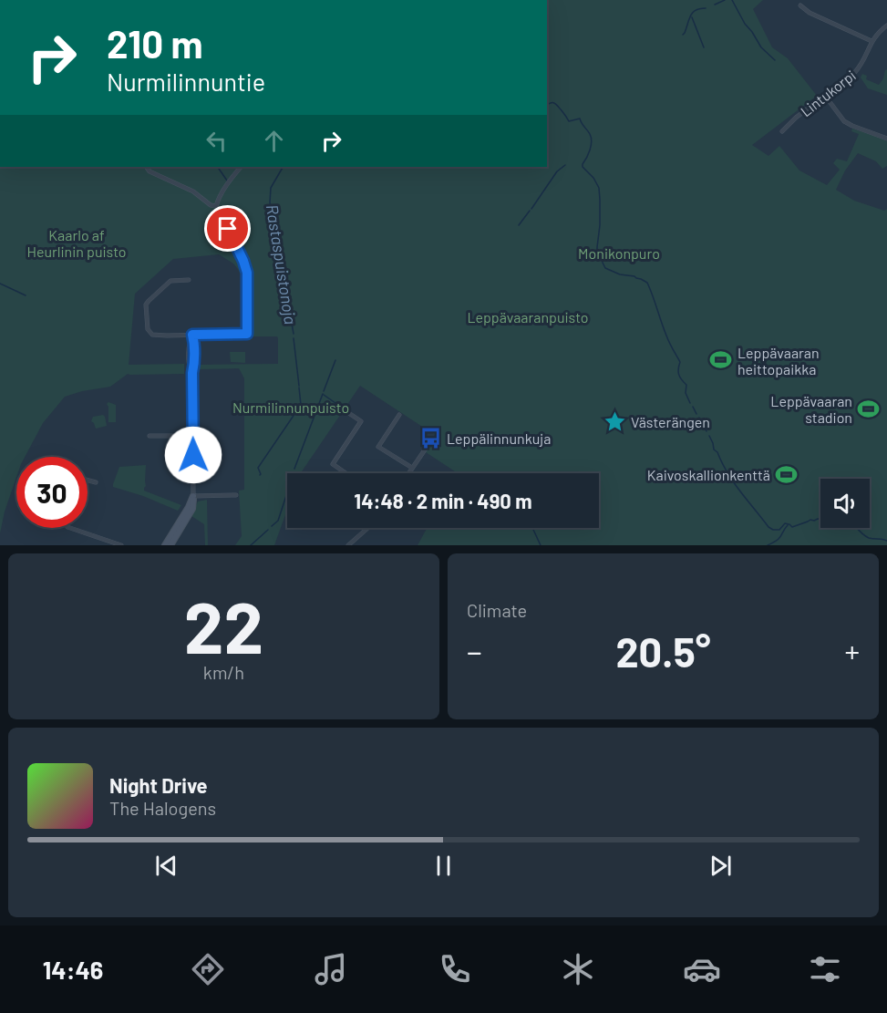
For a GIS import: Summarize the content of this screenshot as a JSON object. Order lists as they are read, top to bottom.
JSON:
{
  "streets": {
    "street": ["Lintukorpi"]
  },
  "water": ["Rastaspuistonoja"],
  "parks": [
    "Kaarlo af Heurlinin puisto",
    "Monikonpuro",
    "Leppävaaranpuisto",
    "Nurmilinnunpuisto"
  ],
  "places": {
    "sports": ["Leppävaaran heittopaikka", "Leppävaaran stadion", "Kaivoskallionkenttä"],
    "place": ["Västerängen"],
    "bus stop": ["Leppälinnunkuja"]
  },
  "page": {
    "turn": ["210 m", "Nurmilinnuntie"],
    "limit": "30",
    "trip": "14:48 · 2 min · 490 m",
    "tile": [
      ["22", "km/h"],
      "Climate"
    ],
    "heat": ["−", "20.5°", "+"],
    "song": ["Night Drive", "The Halogens"],
    "tabs": "14:46"
  }
}
